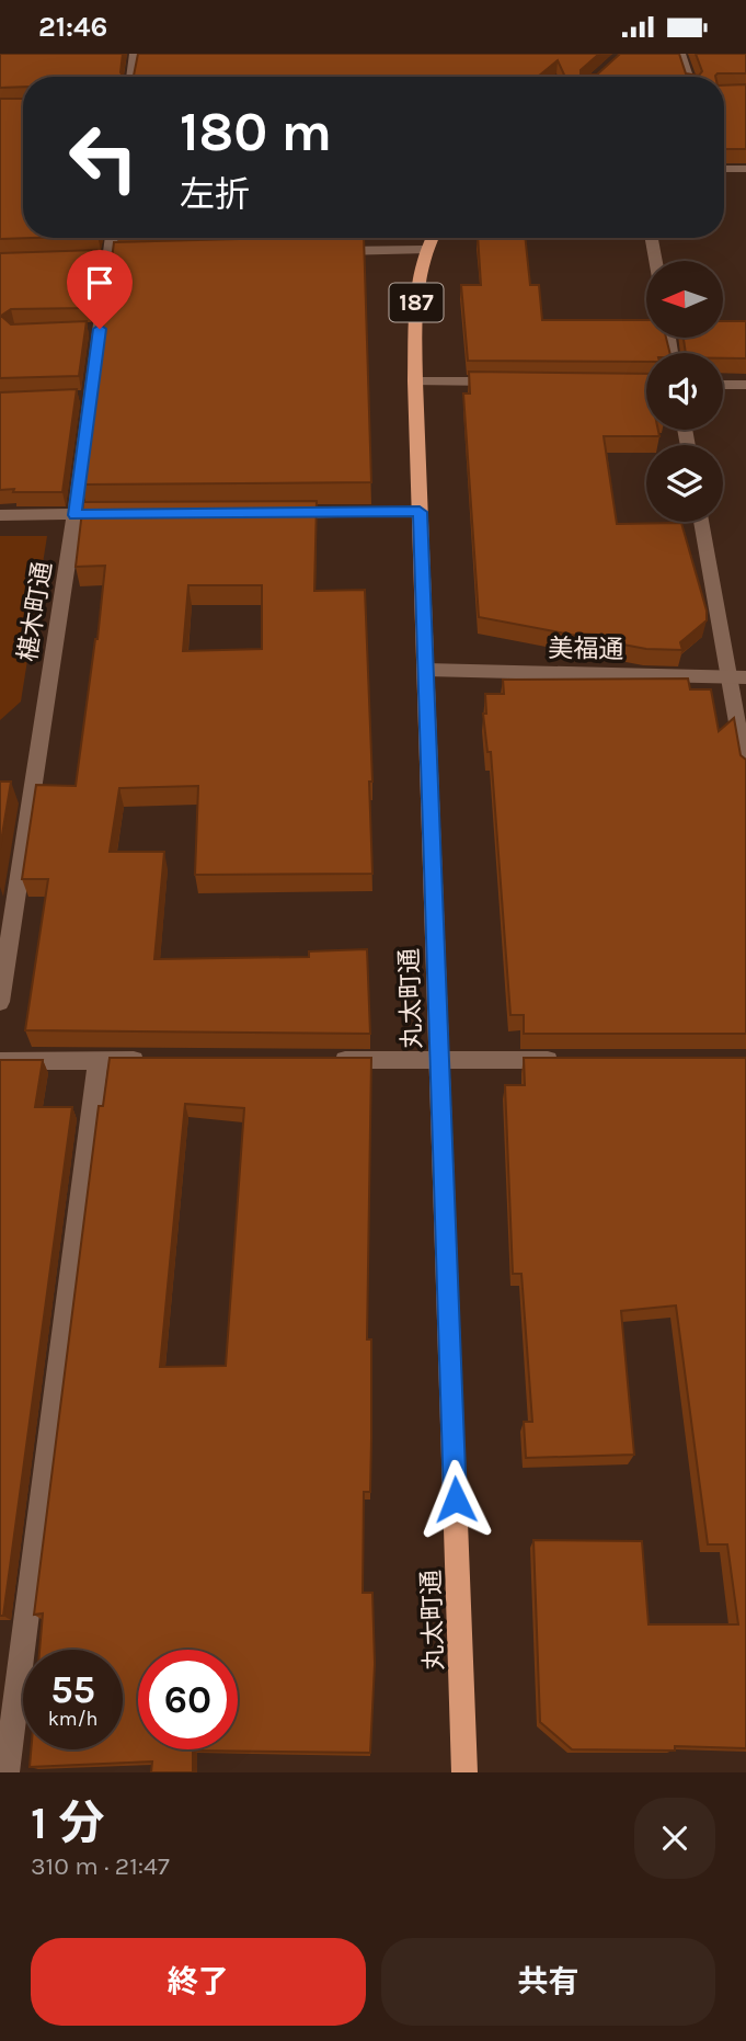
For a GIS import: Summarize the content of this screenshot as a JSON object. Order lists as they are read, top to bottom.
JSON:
{
  "streets": {
    "main road": ["187", "丸太町通"],
    "street": ["椹木町通", "美福通"]
  },
  "crossings": [
    ["美福通", "丸太町通"]
  ],
  "north": "left",
  "page": {
    "status": "21:46",
    "turn": ["180 m", "左折"],
    "speed": "55 km/h",
    "limit": "60",
    "heading": ["1 分", "310 m · 21:47"],
    "buttons": ["終了", "共有"]
  }
}
